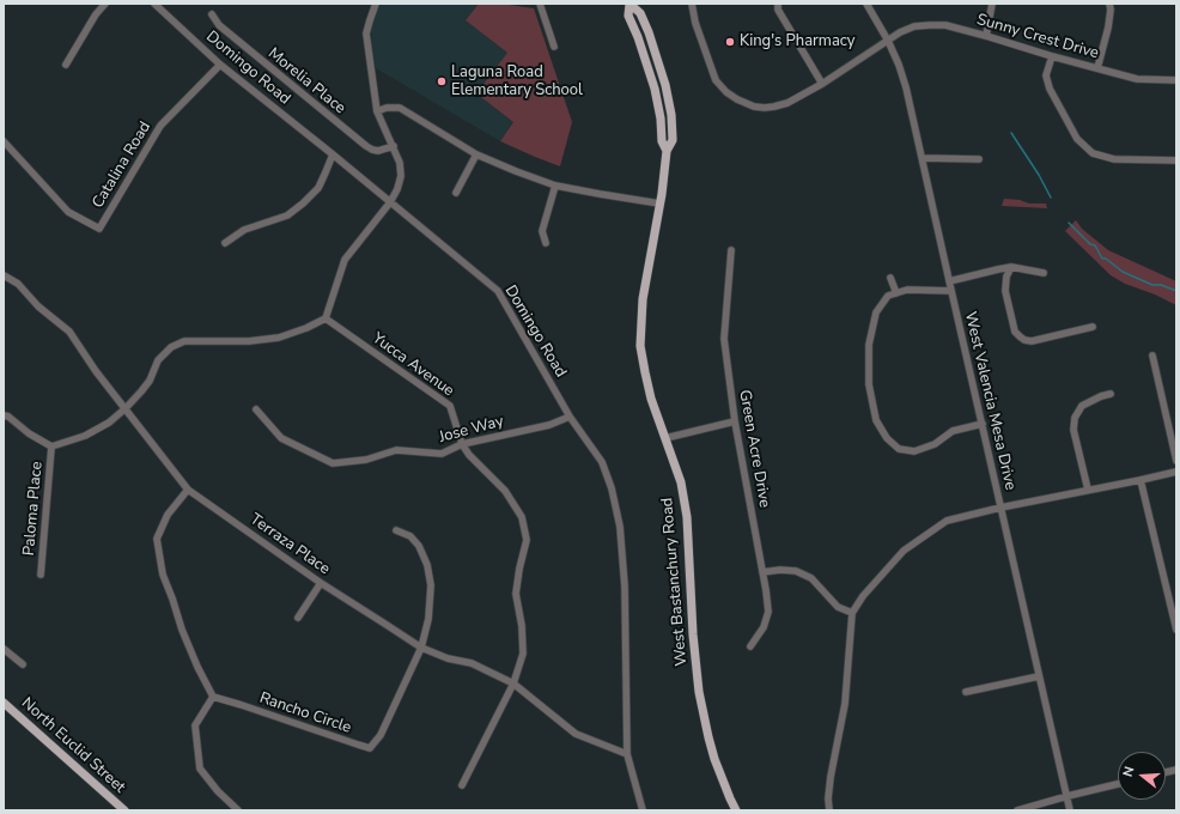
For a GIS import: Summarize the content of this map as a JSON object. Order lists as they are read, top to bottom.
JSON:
{
  "streets": {
    "main road": ["West Bastanchury Road", "North Euclid Street"],
    "street": [
      "Sunny Crest Drive",
      "Domingo Road",
      "Morelia Place",
      "Catalina Road",
      "Yucca Avenue",
      "West Valencia Mesa Drive",
      "Jose Way",
      "Green Acre Drive",
      "Paloma Place",
      "Terraza Place",
      "Rancho Circle"
    ]
  },
  "crossings": [
    ["Sunny Crest Drive", "West Valencia Mesa Drive"],
    ["Domingo Road", "Catalina Road"],
    ["Domingo Road", "Jose Way"],
    ["Domingo Road", "Terraza Place"],
    ["Yucca Avenue", "Jose Way"],
    ["Yucca Avenue", "Terraza Place"],
    ["Terraza Place", "Rancho Circle"]
  ],
  "places": ["King's Pharmacy", "Laguna Road Elementary School"],
  "north": "left"
}
